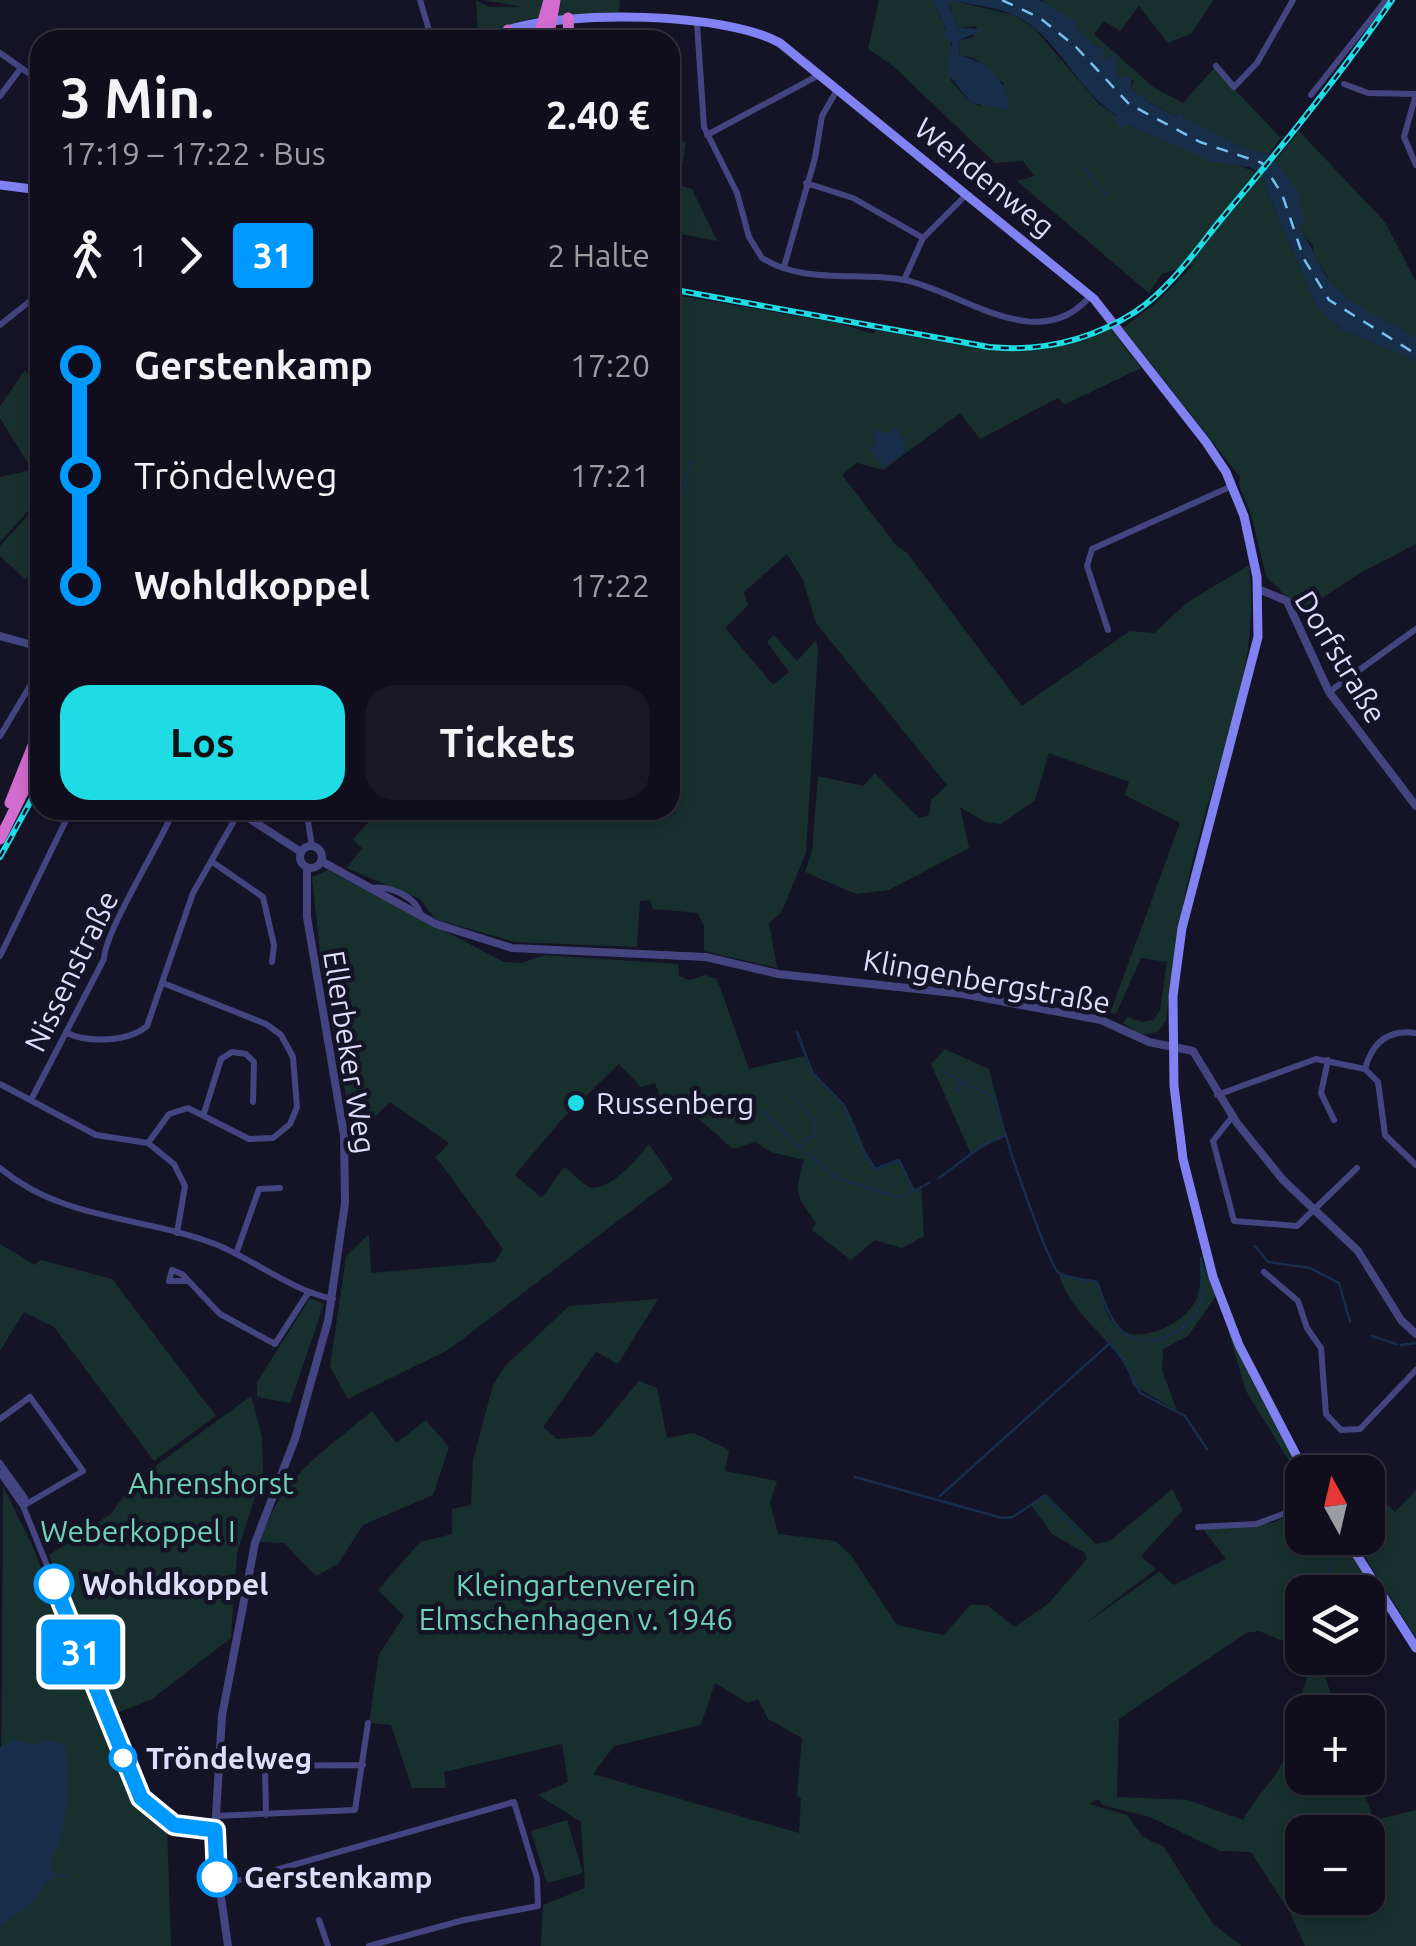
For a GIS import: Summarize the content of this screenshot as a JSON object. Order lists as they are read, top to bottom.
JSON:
{
  "streets": {
    "main road": ["Wehdenweg"],
    "street": [
      "Dorfstraße",
      "Nissenstraße",
      "Klingenbergstraße",
      "Ellerbeker Weg"
    ]
  },
  "crossings": [
    ["Wehdenweg", "Dorfstraße"],
    ["Wehdenweg", "Klingenbergstraße"]
  ],
  "parks": ["Ahrenshorst", "Weberkoppel I", "Kleingartenverein Elmschenhagen v. 1946"],
  "places": [
    "Russenberg",
    "Wohldkoppel",
    "Tröndelweg",
    "Gerstenkamp"
  ],
  "lines": ["bus line 31"],
  "north": "top",
  "page": {
    "on_map": "31",
    "heading": ["3 Min.", "17:19 – 17:22 · Bus", "2.40 €"],
    "legs": ["1", "31", "2 Halte"],
    "list": [
      {
        "name": "Gerstenkamp",
        "value": "17:20"
      },
      {
        "name": "Tröndelweg",
        "value": "17:21"
      },
      {
        "name": "Wohldkoppel",
        "value": "17:22"
      }
    ],
    "buttons": ["Los", "Tickets"],
    "map_buttons": ["+", "−"]
  }
}
